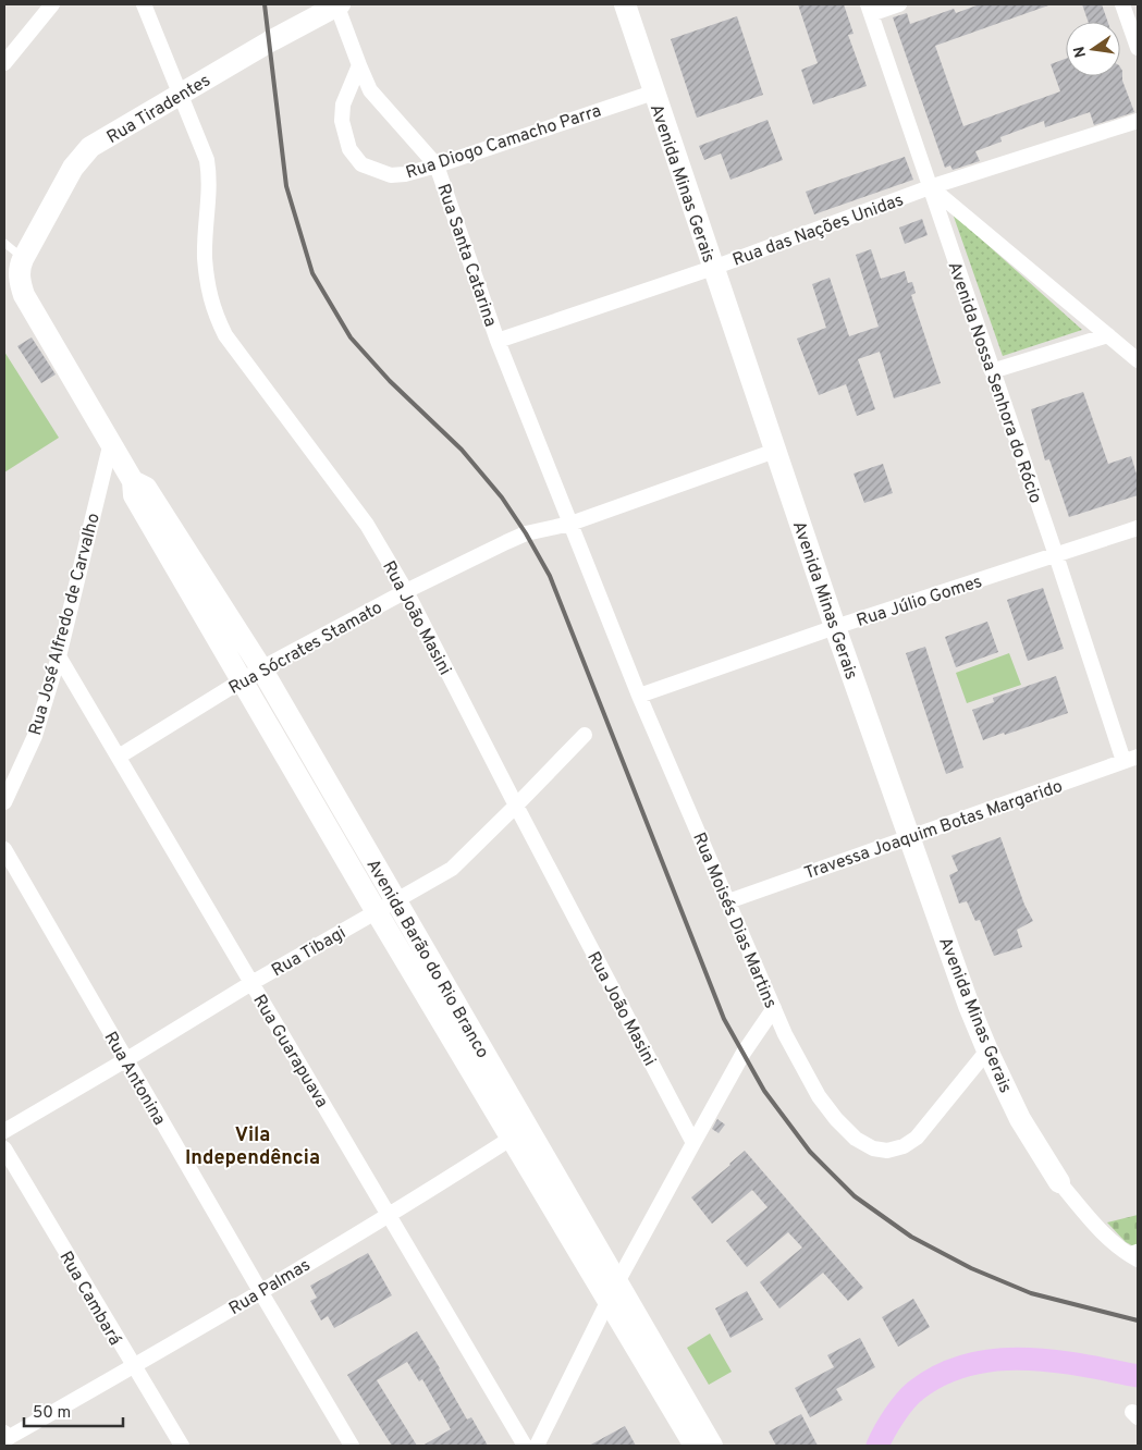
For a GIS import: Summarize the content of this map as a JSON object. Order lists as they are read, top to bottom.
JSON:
{
  "streets": {
    "street": [
      "Rua Tiradentes",
      "Rua Diogo Camacho Parra",
      "Avenida Minas Gerais",
      "Rua das Nações Unidas",
      "Rua Santa Catarina",
      "Avenida Nossa Senhora do Rócio",
      "Rua Júlio Gomes",
      "Rua João Masini",
      "Rua José Alfredo de Carvalho",
      "Rua Sócrates Stamato",
      "Travessa Joaquim Botas Margarido",
      "Rua Moisés Dias Martins",
      "Rua Tibagi",
      "Avenida Barão do Rio Branco",
      "Rua Guarapuava",
      "Rua Antonina",
      "Rua Palmas",
      "Rua Cambará"
    ]
  },
  "crossings": [
    ["Rua Tiradentes", "Rua Santa Catarina"],
    ["Rua Tiradentes", "Rua João Masini"],
    ["Rua Tiradentes", "Avenida Barão do Rio Branco"],
    ["Rua Diogo Camacho Parra", "Avenida Minas Gerais"],
    ["Rua Diogo Camacho Parra", "Rua Santa Catarina"],
    ["Avenida Minas Gerais", "Rua das Nações Unidas"],
    ["Avenida Minas Gerais", "Rua Júlio Gomes"],
    ["Avenida Minas Gerais", "Rua Sócrates Stamato"],
    ["Avenida Minas Gerais", "Travessa Joaquim Botas Margarido"],
    ["Avenida Minas Gerais", "Rua Moisés Dias Martins"],
    ["Rua das Nações Unidas", "Rua Santa Catarina"],
    ["Rua das Nações Unidas", "Avenida Nossa Senhora do Rócio"],
    ["Rua Santa Catarina", "Rua Sócrates Stamato"],
    ["Rua Santa Catarina", "Rua Moisés Dias Martins"],
    ["Avenida Nossa Senhora do Rócio", "Rua Júlio Gomes"],
    ["Avenida Nossa Senhora do Rócio", "Travessa Joaquim Botas Margarido"],
    ["Rua Júlio Gomes", "Rua Moisés Dias Martins"],
    ["Rua João Masini", "Rua Sócrates Stamato"],
    ["Rua João Masini", "Rua Tibagi"],
    ["Rua José Alfredo de Carvalho", "Avenida Barão do Rio Branco"],
    ["Rua José Alfredo de Carvalho", "Rua Guarapuava"],
    ["Rua Sócrates Stamato", "Rua Moisés Dias Martins"],
    ["Rua Sócrates Stamato", "Avenida Barão do Rio Branco"],
    ["Rua Sócrates Stamato", "Rua Guarapuava"],
    ["Travessa Joaquim Botas Margarido", "Rua Moisés Dias Martins"],
    ["Rua Tibagi", "Avenida Barão do Rio Branco"],
    ["Rua Tibagi", "Rua Guarapuava"],
    ["Rua Tibagi", "Rua Antonina"],
    ["Avenida Barão do Rio Branco", "Rua Palmas"],
    ["Rua Guarapuava", "Rua Palmas"],
    ["Rua Antonina", "Rua Palmas"],
    ["Rua Palmas", "Rua Cambará"]
  ],
  "districts": ["Vila Independência"],
  "scale_bar": "50 m",
  "north": "left"
}
